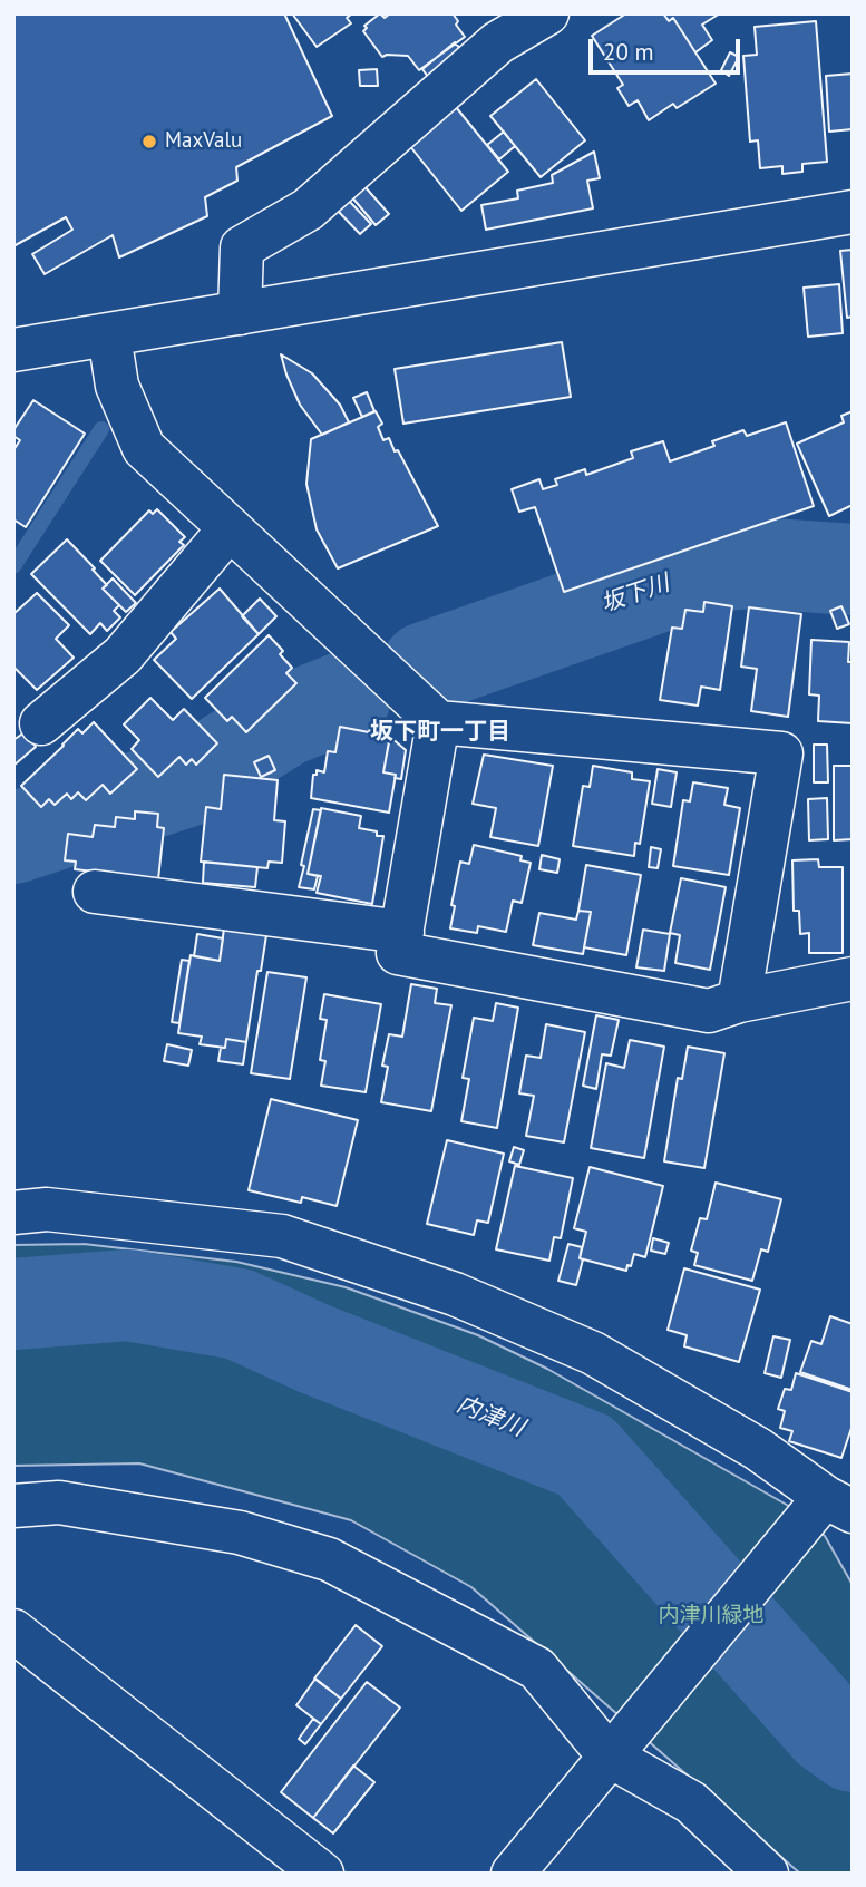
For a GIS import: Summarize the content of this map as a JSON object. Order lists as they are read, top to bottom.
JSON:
{
  "districts": ["坂下町一丁目"],
  "water": ["坂下川", "内津川"],
  "parks": ["内津川緑地"],
  "places": ["MaxValu"],
  "scale_bar": "20 m"
}
